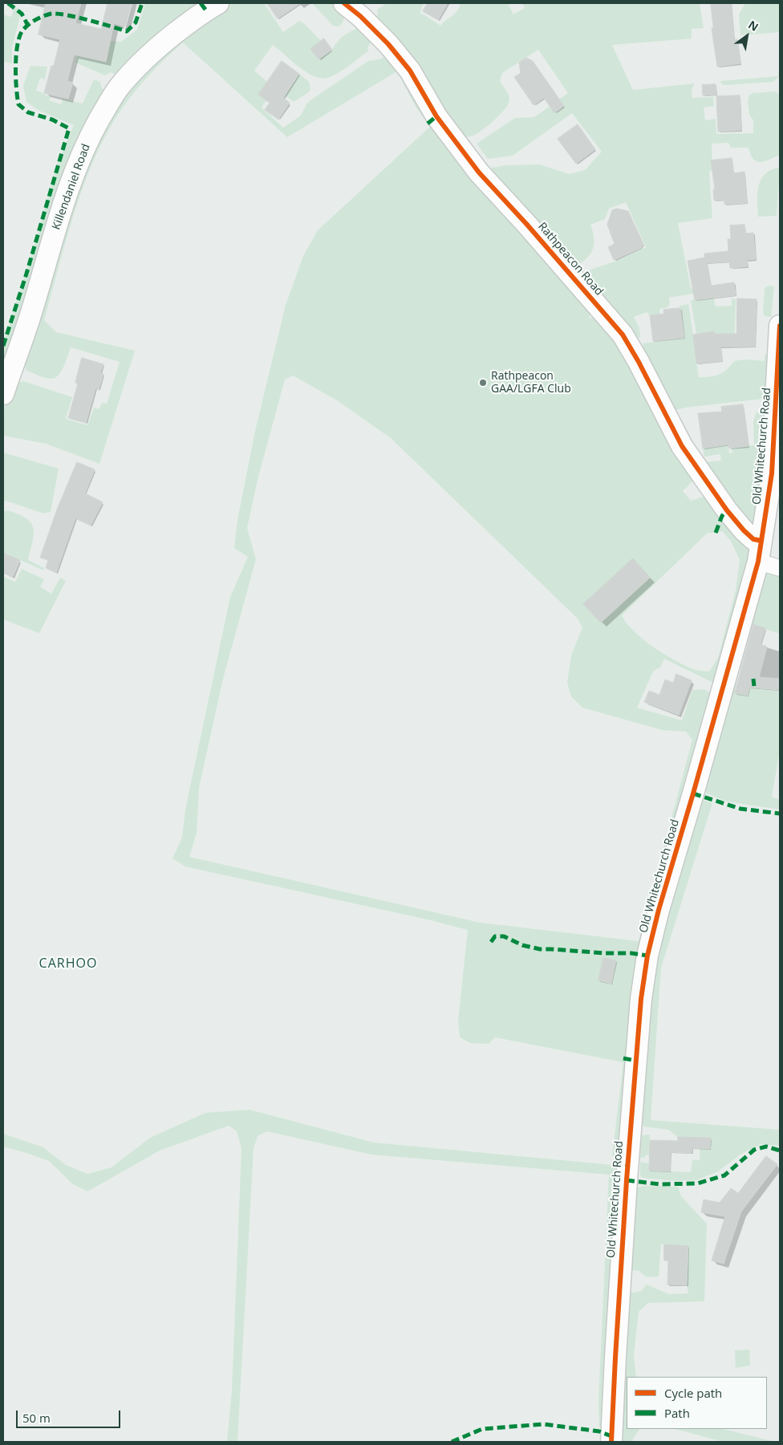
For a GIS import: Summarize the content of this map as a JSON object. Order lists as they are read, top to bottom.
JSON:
{
  "streets": {
    "street": ["Killendaniel Road", "Rathpeacon Road", "Old Whitechurch Road"]
  },
  "crossings": [
    ["Rathpeacon Road", "Old Whitechurch Road"]
  ],
  "districts": ["CARHOO"],
  "places": ["Rathpeacon GAA/LGFA Club"],
  "legend": ["Cycle path", "Path"],
  "scale_bar": "50 m",
  "north": "top right"
}
